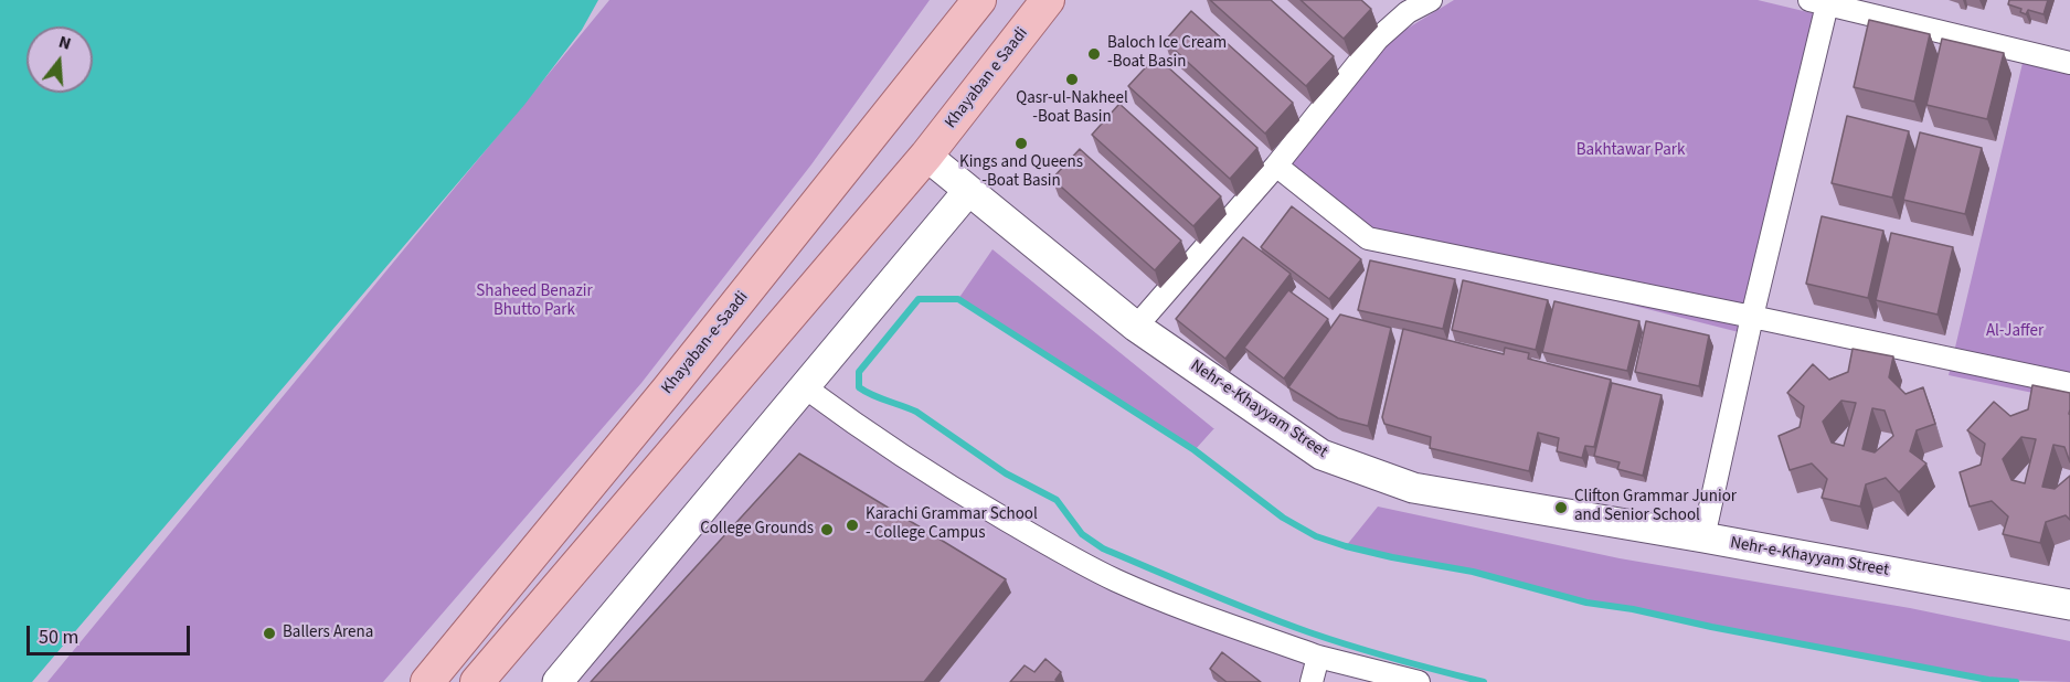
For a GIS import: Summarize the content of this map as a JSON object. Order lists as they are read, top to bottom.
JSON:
{
  "streets": {
    "main road": ["Khayaban e Saadi", "Khayaban-e-Saadi"],
    "street": ["Nehr-e-Khayyam Street"]
  },
  "crossings": [
    ["Khayaban e Saadi", "Nehr-e-Khayyam Street"]
  ],
  "parks": ["Bakhtawar Park", "Shaheed Benazir Bhutto Park", "Al-Jaffer"],
  "places": [
    "Baloch Ice Cream -Boat Basin",
    "Qasr-ul-Nakheel -Boat Basin",
    "Kings and Queens -Boat Basin",
    "Clifton Grammar Junior and Senior School",
    "Karachi Grammar School - College Campus",
    "College Grounds",
    "Ballers Arena"
  ],
  "scale_bar": "50 m",
  "north": "top"
}
